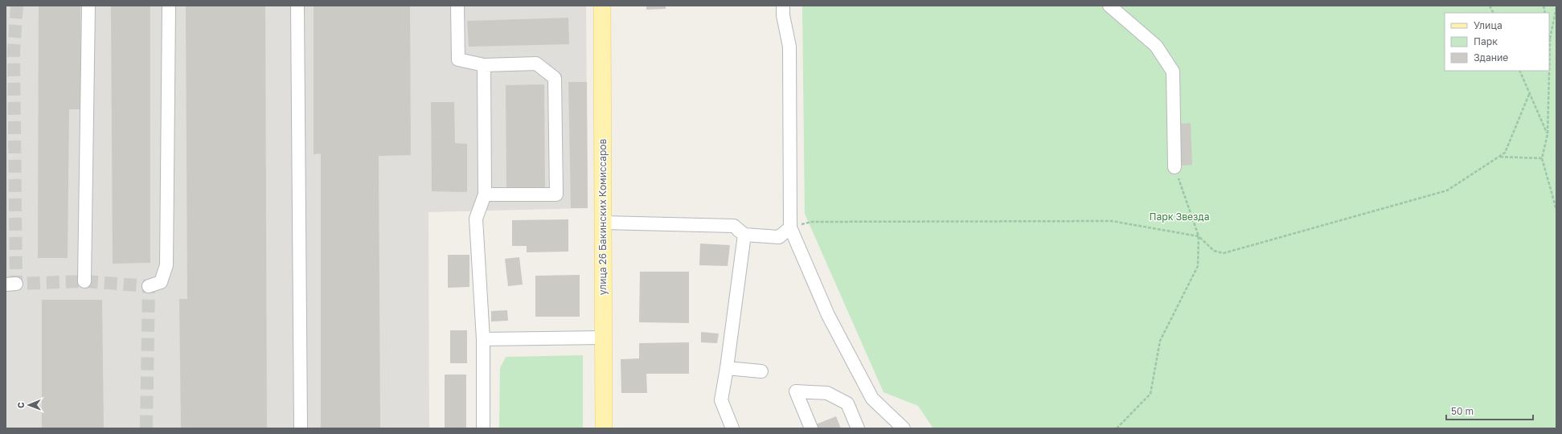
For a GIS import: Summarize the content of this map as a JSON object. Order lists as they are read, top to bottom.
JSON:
{
  "streets": {
    "main road": ["улица 26 Бакинских Комиссаров"]
  },
  "parks": ["Парк Звезда"],
  "legend": ["Улица", "Парк", "Здание"],
  "scale_bar": "50 m",
  "north": "left"
}
